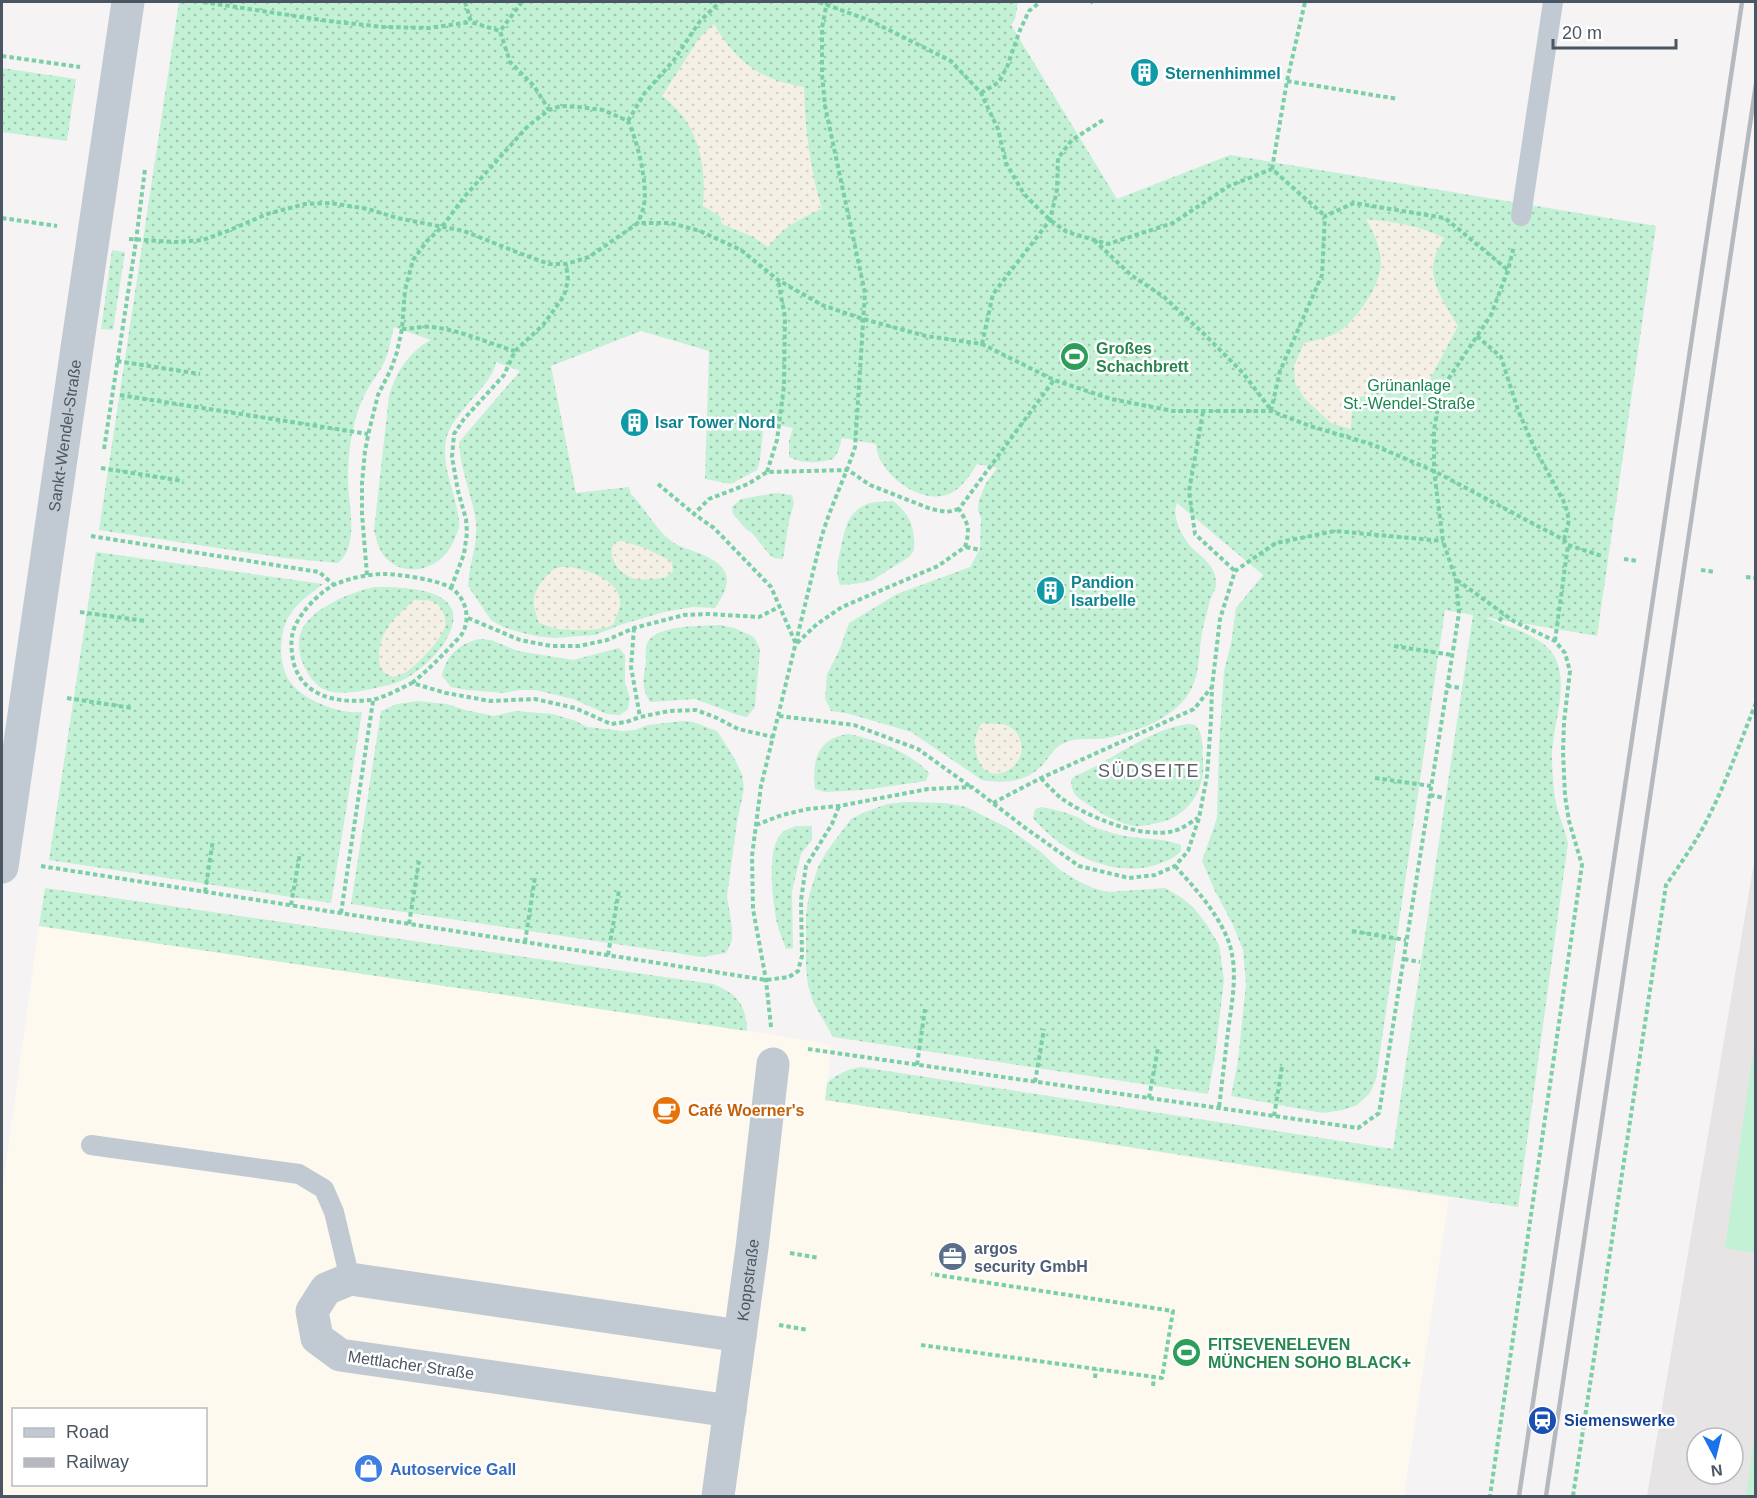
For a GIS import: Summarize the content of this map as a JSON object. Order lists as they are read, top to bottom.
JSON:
{
  "streets": {
    "street": ["Sankt-Wendel-Straße", "Koppstraße", "Mettlacher Straße"]
  },
  "crossings": [
    ["Koppstraße", "Mettlacher Straße"]
  ],
  "districts": ["SÜDSEITE"],
  "parks": ["Grünanlage St.-Wendel-Straße"],
  "places": {
    "building": ["Sternenhimmel", "Isar Tower Nord", "Pandion Isarbelle"],
    "sports": ["Großes Schachbrett", "FITSEVENELEVEN MÜNCHEN SOHO BLACK+"],
    "cafe": ["Café Woerner's"],
    "office": ["argos security GmbH"],
    "station": ["Siemenswerke"],
    "shop": ["Autoservice Gall"]
  },
  "legend": ["Road", "Railway"],
  "scale_bar": "20 m",
  "north": "bottom"
}
